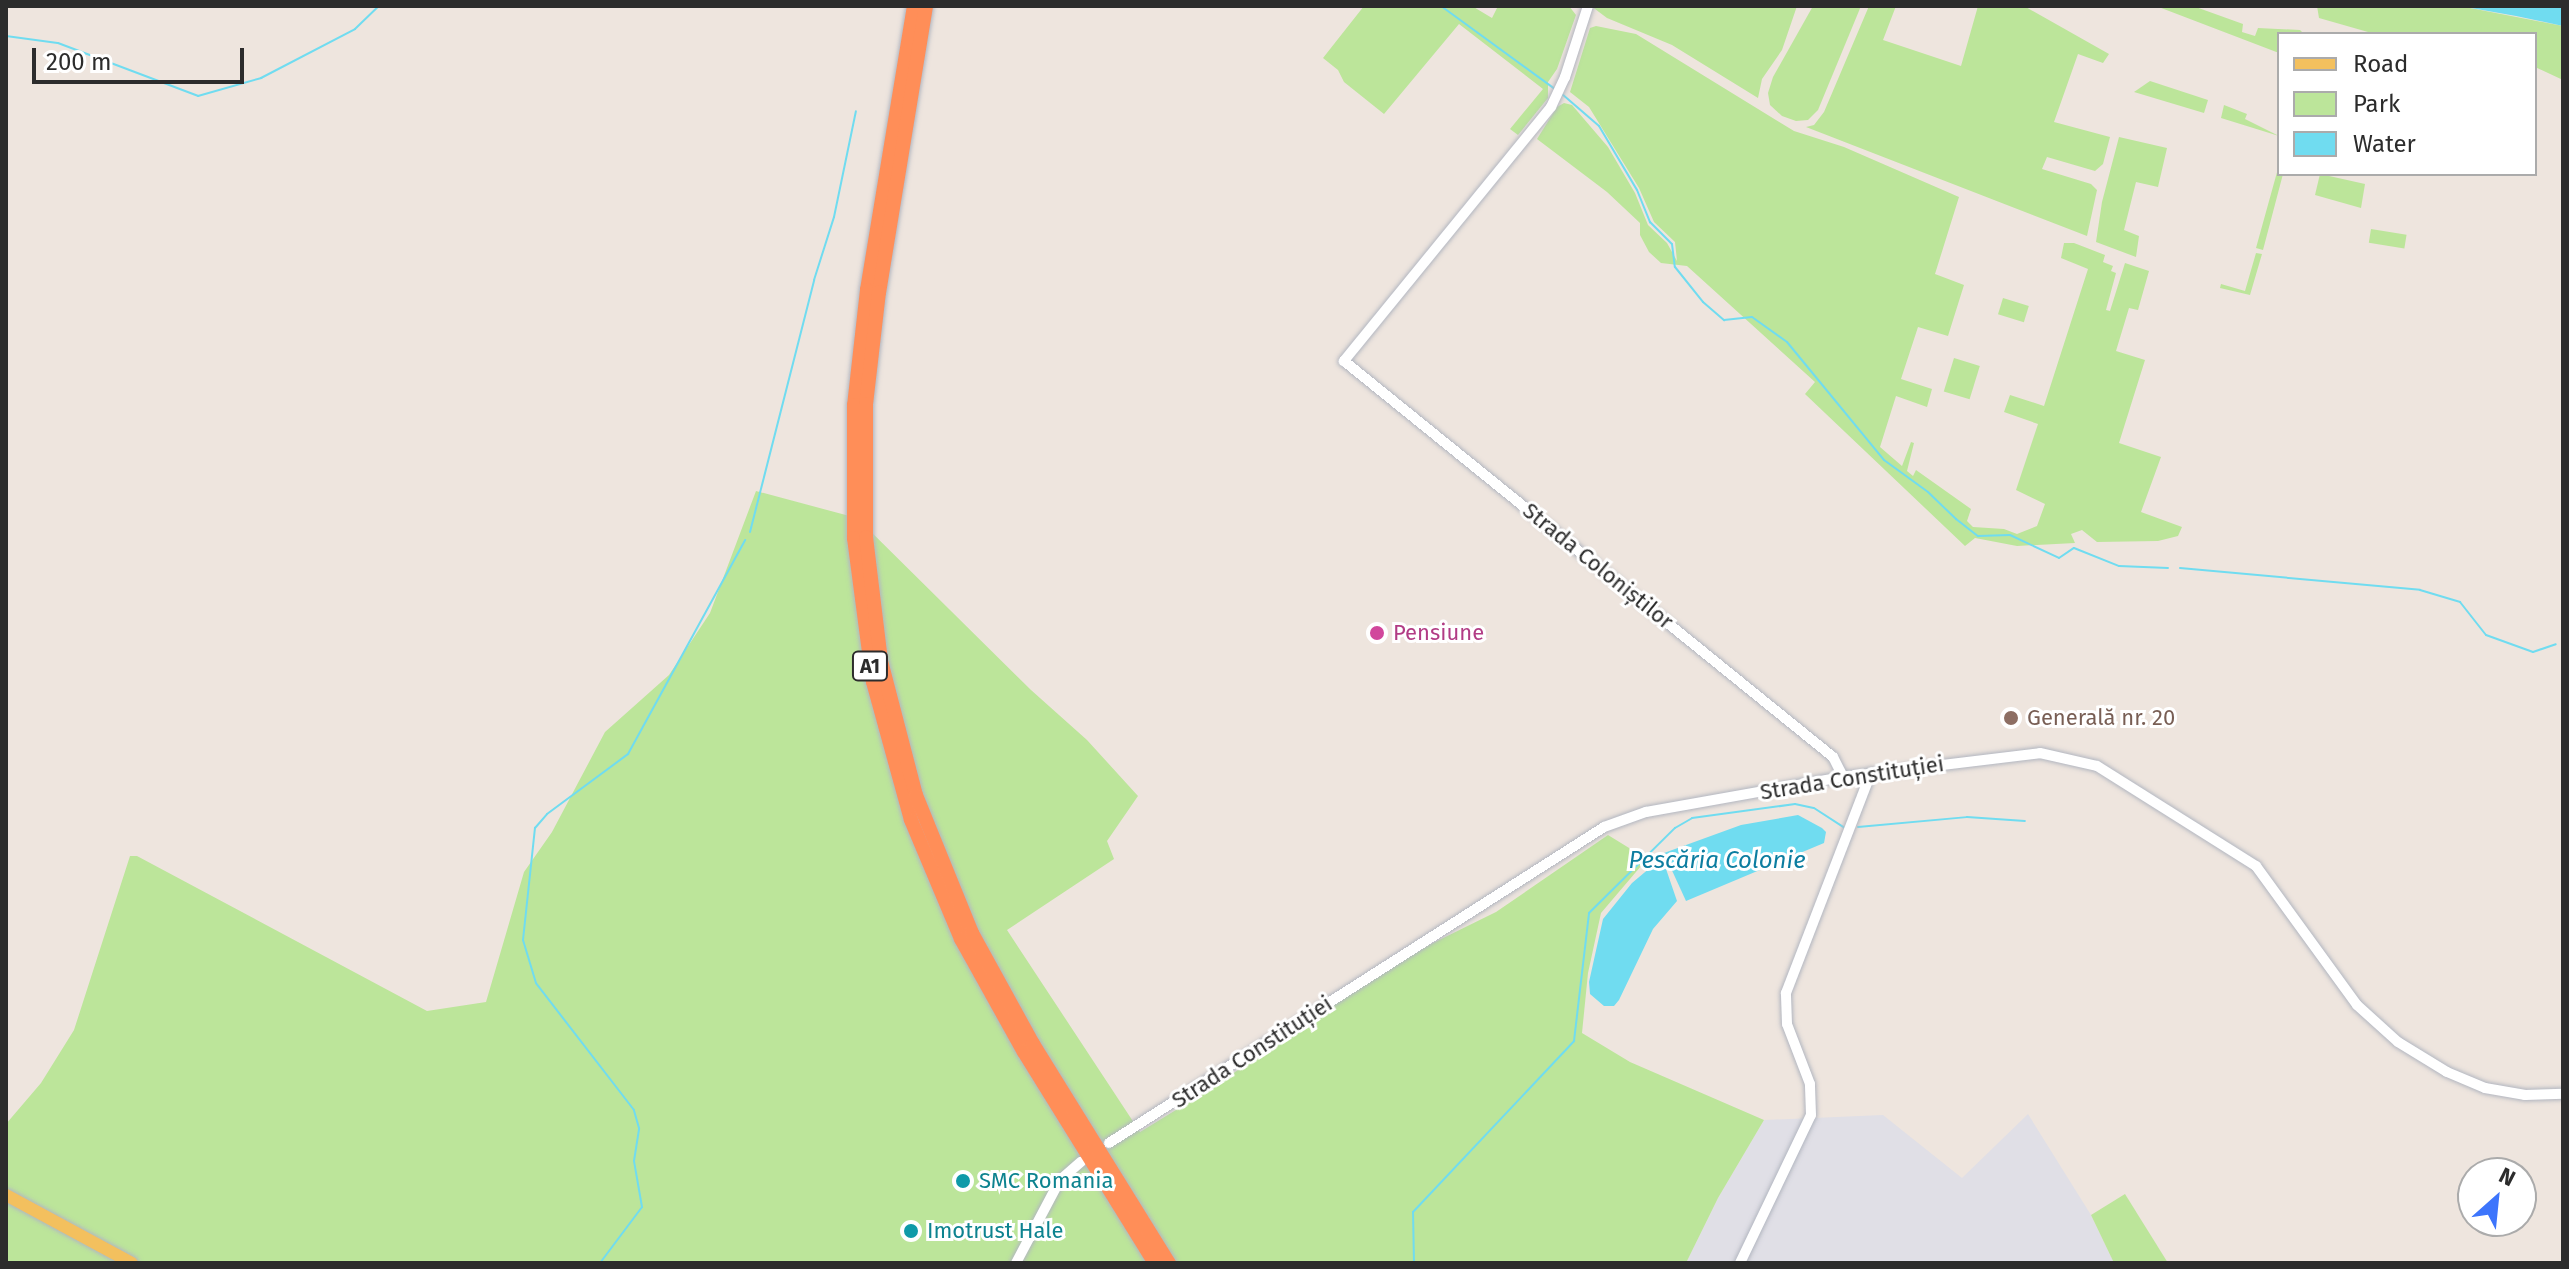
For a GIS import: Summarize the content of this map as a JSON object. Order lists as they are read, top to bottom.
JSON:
{
  "streets": {
    "highway": ["A1"],
    "street": ["Strada Coloniștilor", "Strada Constituției"]
  },
  "crossings": [
    ["Strada Coloniștilor", "Strada Constituției"]
  ],
  "water": ["Pescăria Colonie"],
  "places": [
    "Pensiune",
    "Generală nr. 20",
    "SMC Romania",
    "Imotrust Hale"
  ],
  "legend": ["Road", "Park", "Water"],
  "scale_bar": "200 m",
  "north": "top right"
}
